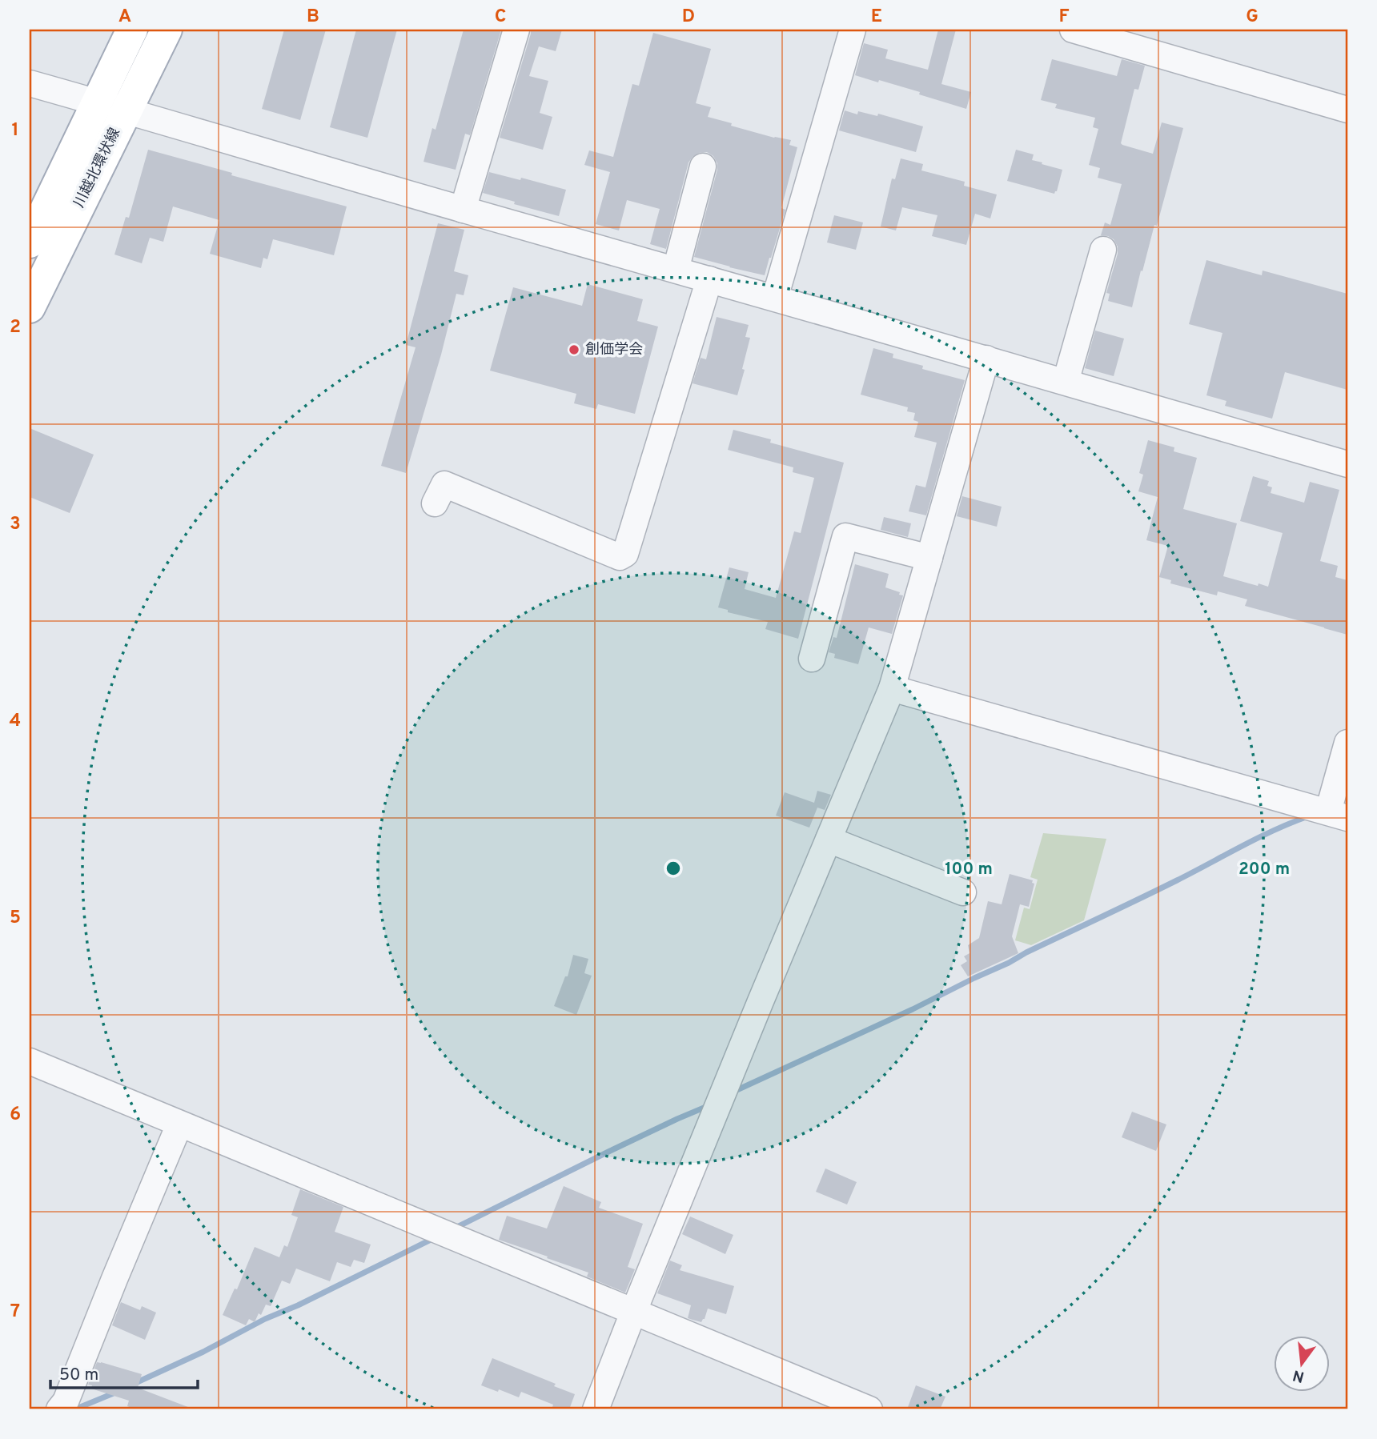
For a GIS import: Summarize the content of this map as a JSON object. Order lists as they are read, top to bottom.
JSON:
{
  "streets": {
    "main road": ["川越北環状線"]
  },
  "places": ["創価学会"],
  "scale_bar": "50 m",
  "north": "bottom",
  "grid": {
    "columns": [
      "A",
      "B",
      "C",
      "D",
      "E",
      "F",
      "G"
    ],
    "rows": [
      "1",
      "2",
      "3",
      "4",
      "5",
      "6",
      "7"
    ]
  },
  "rings": ["100 m", "200 m"]
}
